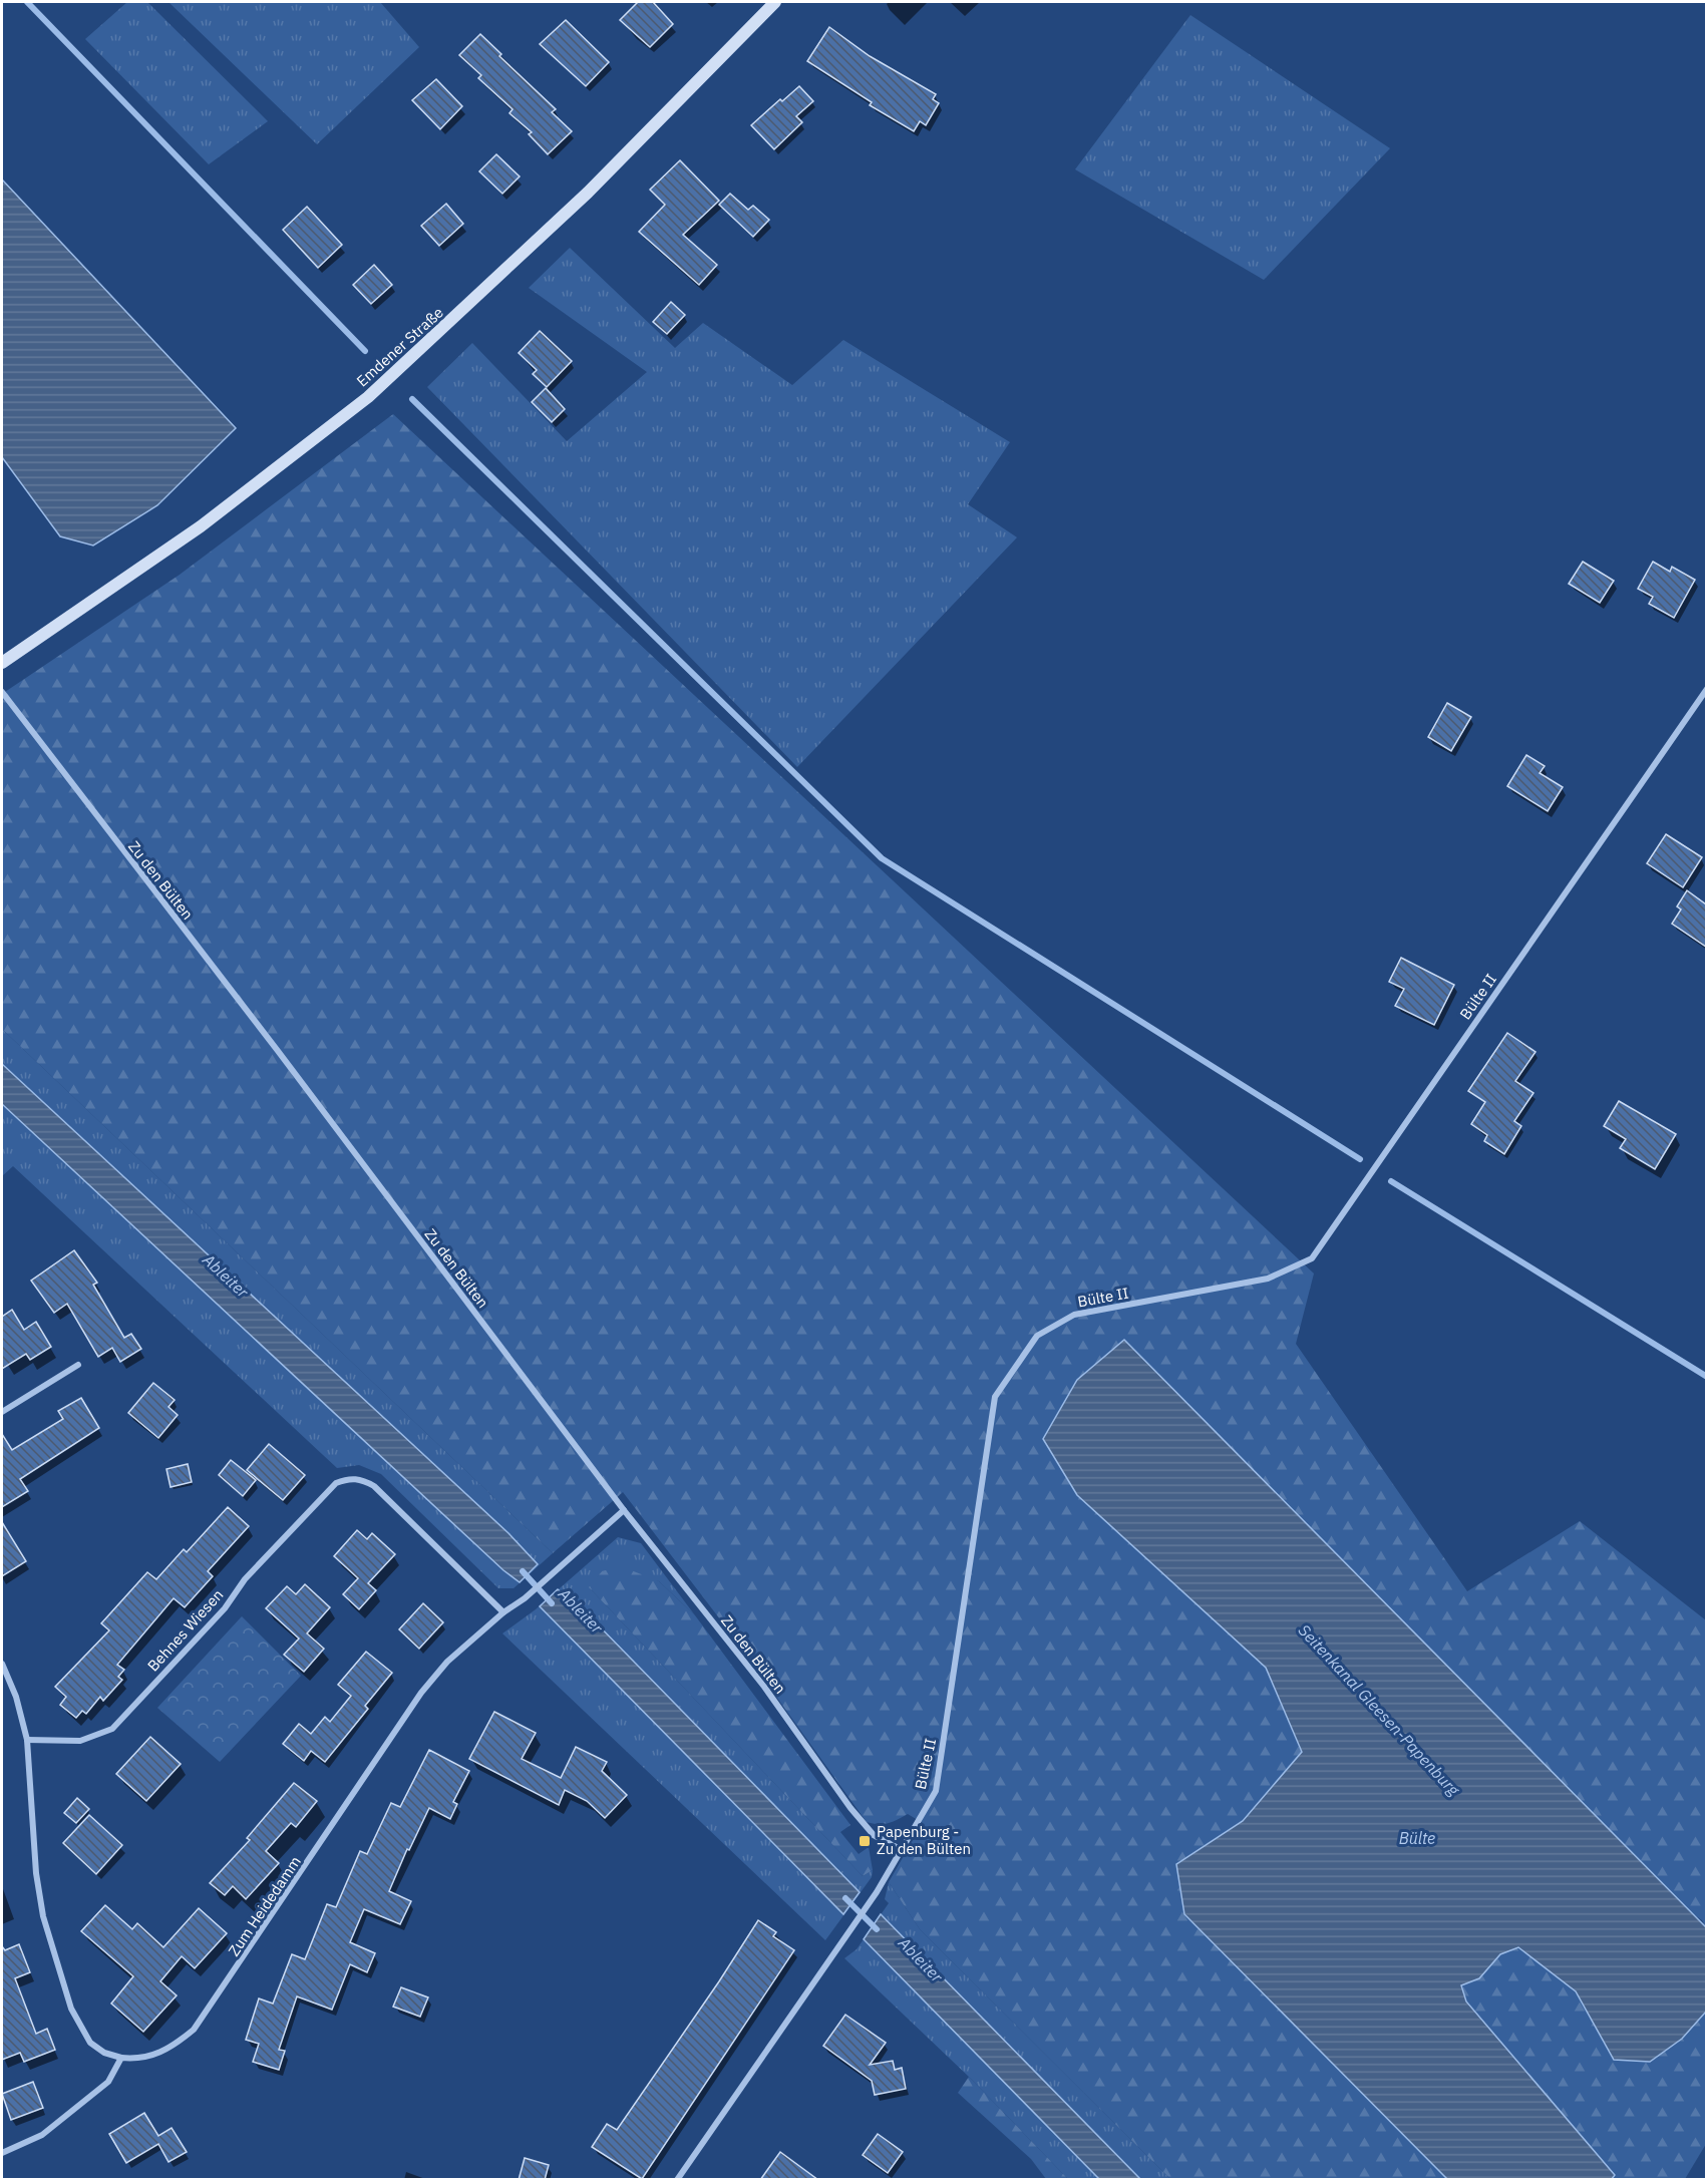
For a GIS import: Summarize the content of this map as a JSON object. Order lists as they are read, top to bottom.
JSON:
{
  "streets": {
    "street": [
      "Emdener Straße",
      "Zu den Bülten",
      "Bülte II",
      "Behnes Wiesen",
      "Zum Heidedamm"
    ]
  },
  "crossings": [
    ["Zu den Bülten", "Bülte II"],
    ["Zu den Bülten", "Zum Heidedamm"],
    ["Behnes Wiesen", "Zum Heidedamm"]
  ],
  "water": ["Ableiter", "Seitenkanal Gleesen-Papenburg", "Bülte"],
  "places": {
    "transit": ["Papenburg - Zu den Bülten"]
  }
}
